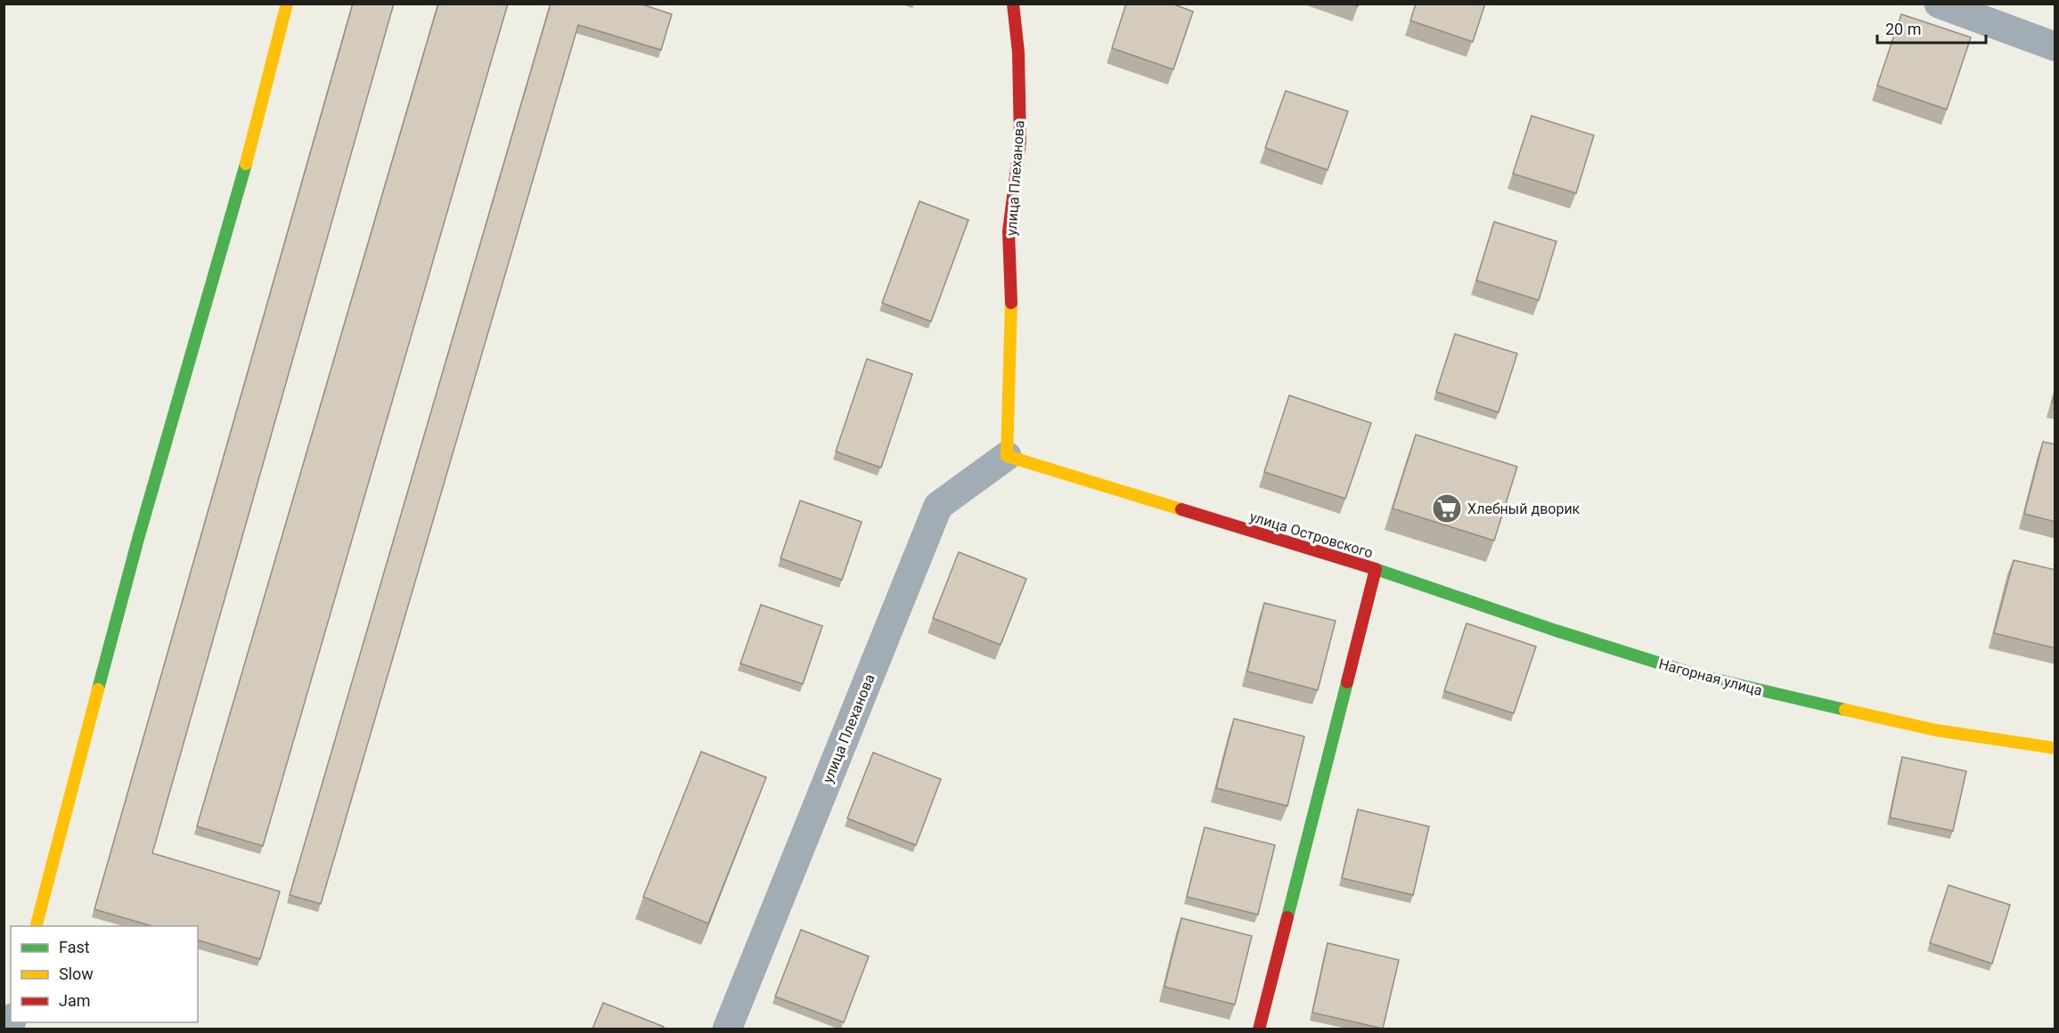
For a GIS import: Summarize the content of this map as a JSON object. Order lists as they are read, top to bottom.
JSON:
{
  "streets": {
    "street": ["улица Плеханова", "улица Островского", "Нагорная улица"]
  },
  "crossings": [
    ["улица Плеханова", "улица Островского"],
    ["улица Островского", "Нагорная улица"]
  ],
  "places": {
    "supermarket": ["Хлебный дворик"]
  },
  "legend": ["Fast", "Slow", "Jam"],
  "scale_bar": "20 m"
}
